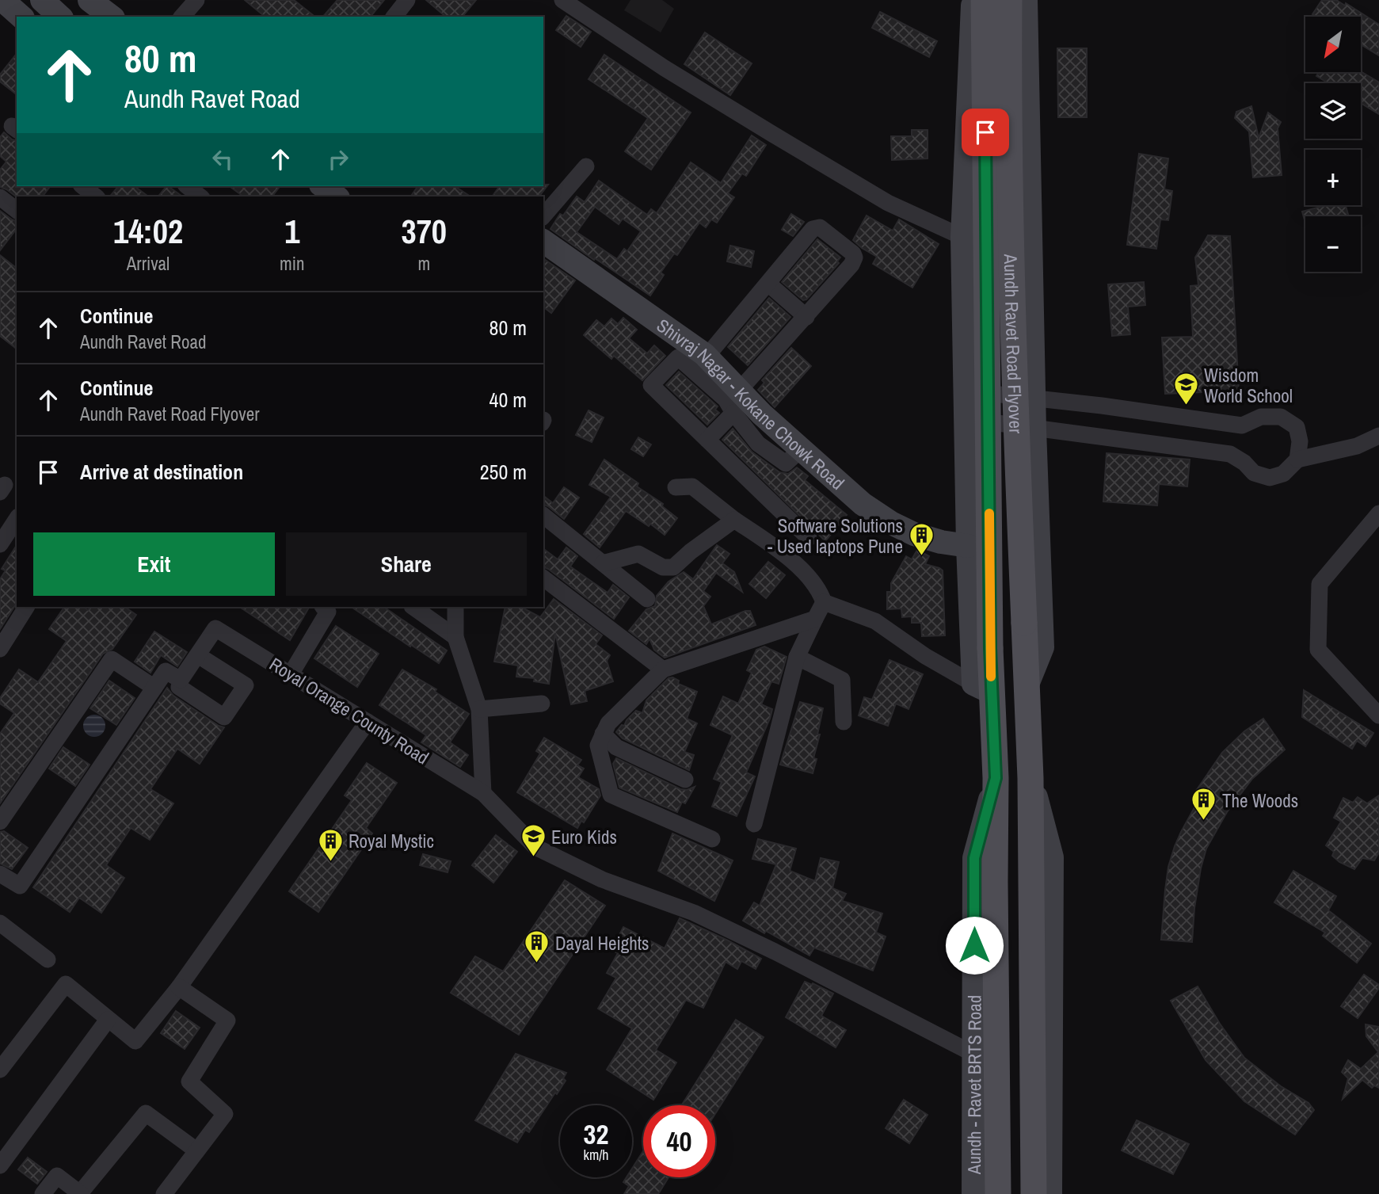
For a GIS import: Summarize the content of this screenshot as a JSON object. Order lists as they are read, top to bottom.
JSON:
{
  "streets": {
    "main road": ["Aundh Ravet Road Flyover"],
    "street": ["Shivraj Nagar - Kokane Chowk Road", "Royal Orange County Road", "Aundh - Ravet BRTS Road"]
  },
  "crossings": [
    ["Aundh Ravet Road Flyover", "Aundh - Ravet BRTS Road"],
    ["Royal Orange County Road", "Aundh - Ravet BRTS Road"]
  ],
  "places": {
    "school or university": ["Wisdom World School", "Euro Kids"],
    "building": [
      "Software Solutions - Used laptops Pune",
      "The Woods",
      "Royal Mystic",
      "Dayal Heights"
    ]
  },
  "north": "bottom left",
  "page": {
    "map_buttons": ["+", "−"],
    "turn": ["80 m", "Aundh Ravet Road"],
    "eta": [
      "14:02",
      "Arrival",
      "1",
      "min",
      "370",
      "m"
    ],
    "list": [
      {
        "name": "Continue",
        "note": "Aundh Ravet Road",
        "value": "80 m"
      },
      {
        "name": "Continue",
        "note": "Aundh Ravet Road Flyover",
        "value": "40 m"
      },
      {
        "name": "Arrive at destination",
        "value": "250 m"
      }
    ],
    "buttons": ["Exit", "Share"],
    "speed": "32 km/h",
    "limit": "40"
  }
}
